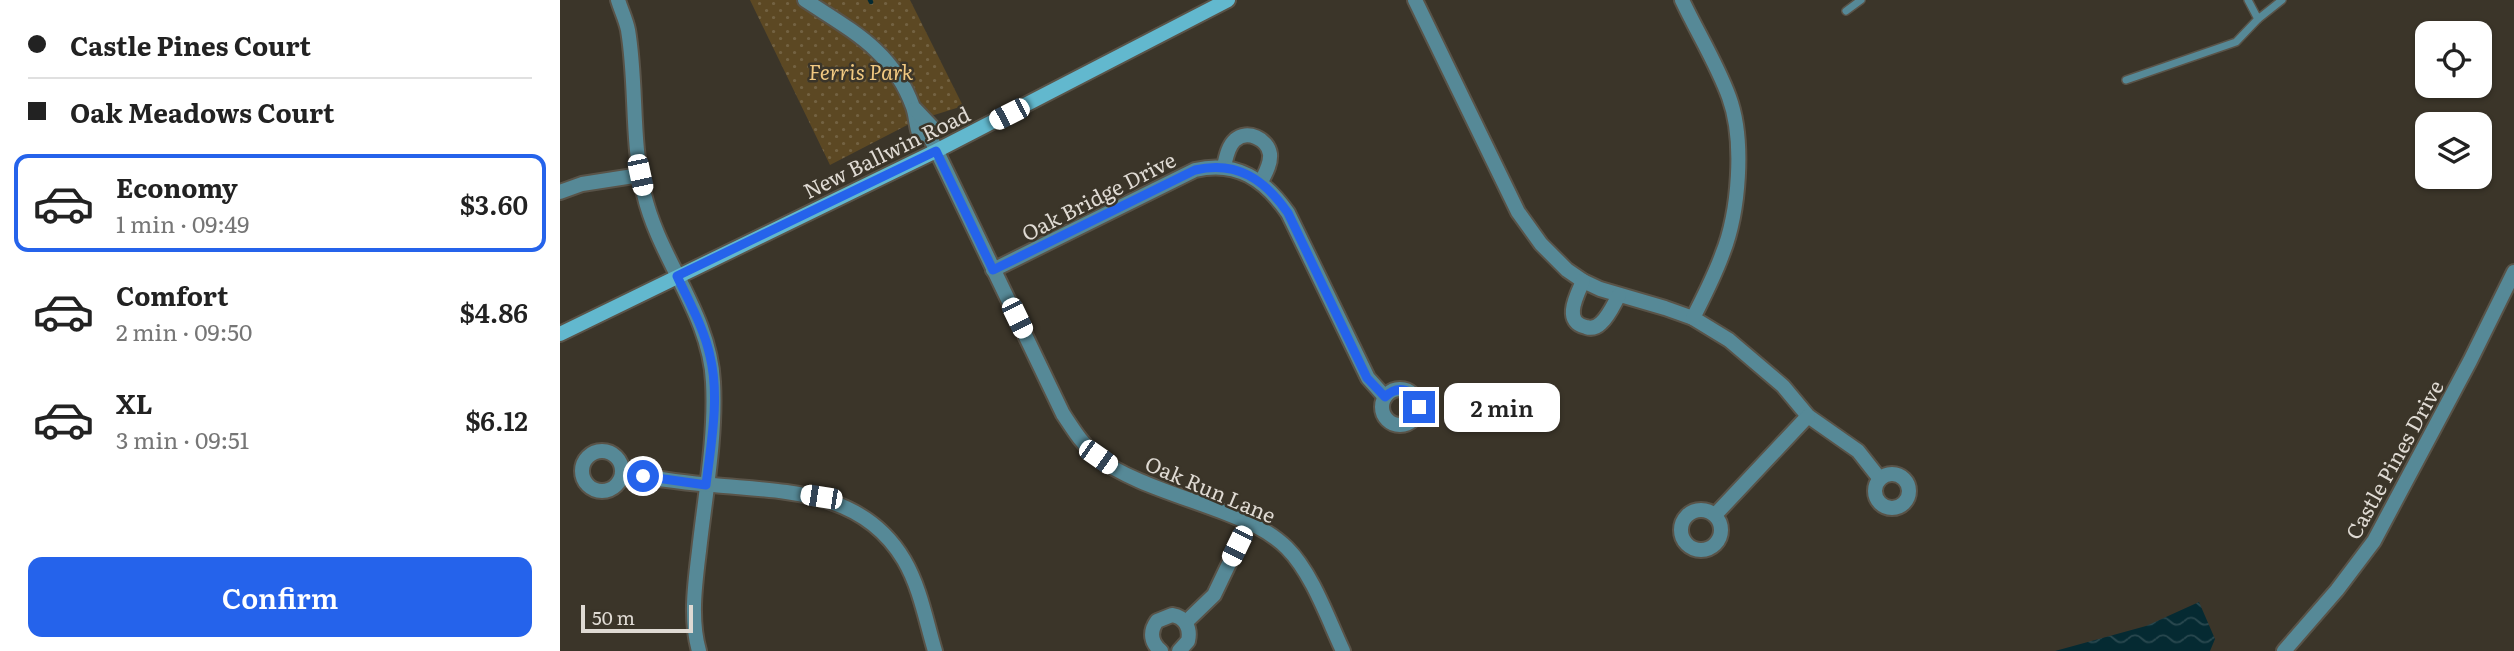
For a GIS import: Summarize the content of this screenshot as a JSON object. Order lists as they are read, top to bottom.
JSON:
{
  "streets": {
    "main road": ["New Ballwin Road"],
    "street": ["Oak Bridge Drive", "Castle Pines Drive", "Oak Run Lane"]
  },
  "crossings": [
    ["New Ballwin Road", "Oak Run Lane"],
    ["Oak Bridge Drive", "Oak Run Lane"]
  ],
  "parks": ["Ferris Park"],
  "scale_bar": "50 m",
  "page": {
    "banner": ["Castle Pines Court", "Oak Meadows Court"],
    "list": [
      {
        "name": "Economy",
        "note": "1 min · 09:49",
        "value": "$3.60"
      },
      {
        "name": "Comfort",
        "note": "2 min · 09:50",
        "value": "$4.86"
      },
      {
        "name": "XL",
        "note": "3 min · 09:51",
        "value": "$6.12"
      }
    ],
    "bubble": "2 min",
    "buttons": "Confirm",
    "scale": "50 m"
  }
}
